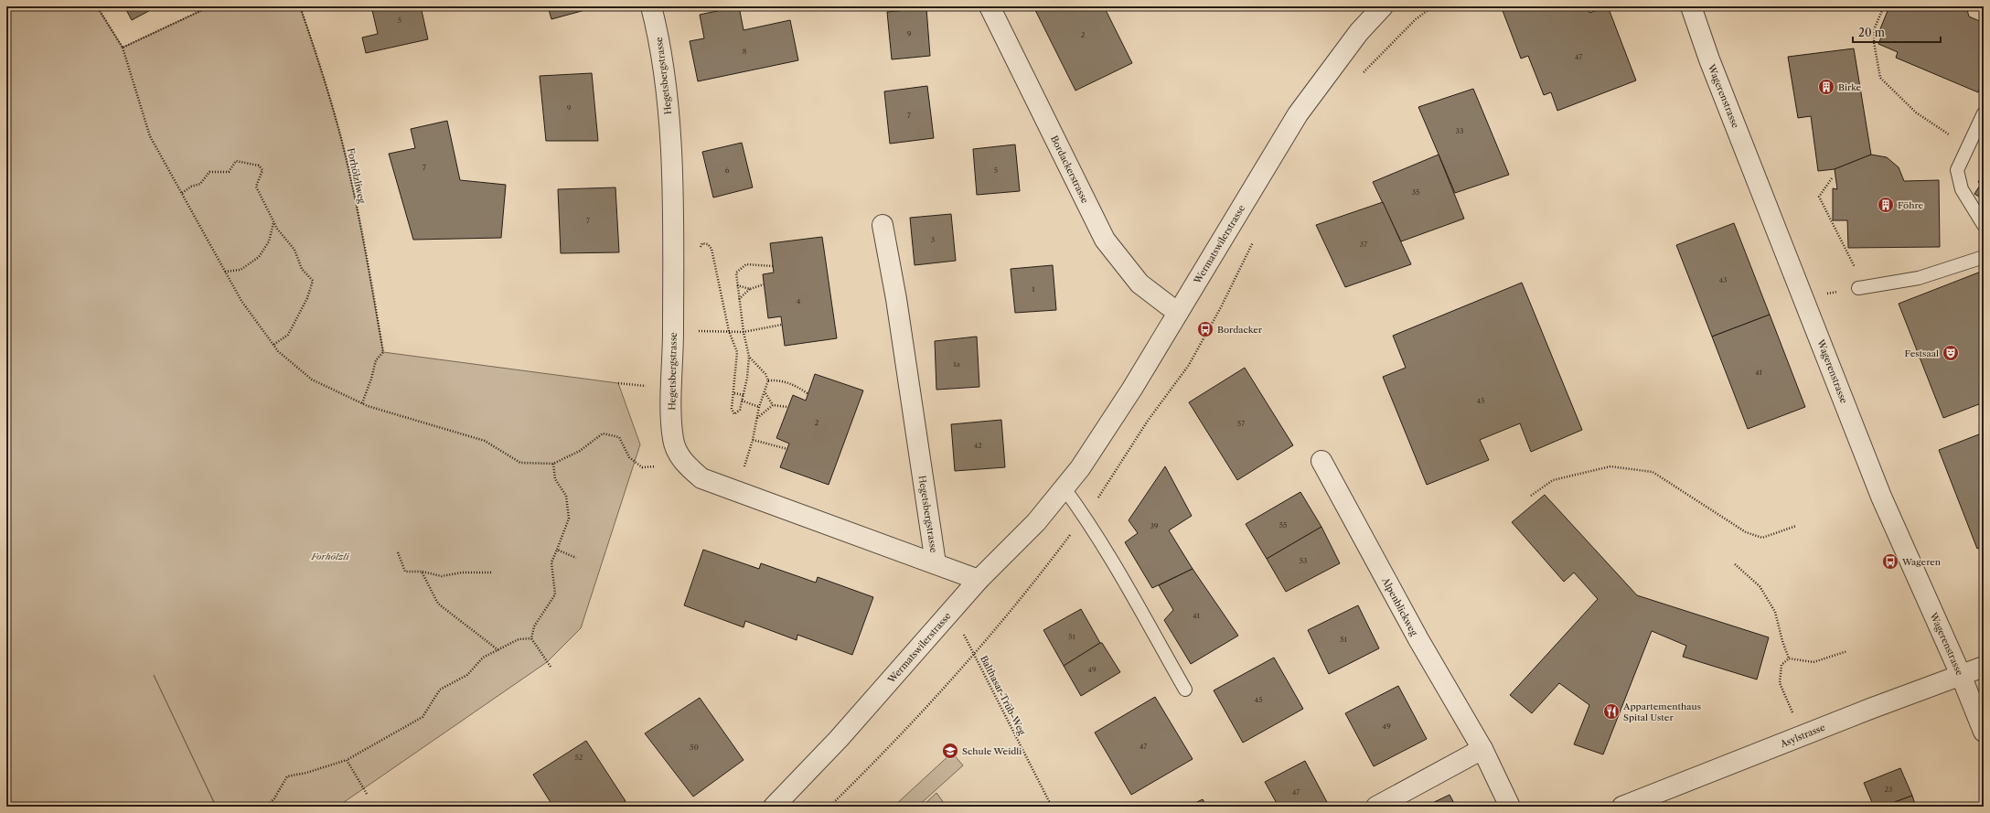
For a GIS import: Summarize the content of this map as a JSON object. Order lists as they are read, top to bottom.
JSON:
{
  "streets": {
    "street": [
      "Hegetsbergstrasse",
      "Wagerenstrasse",
      "Bordackerstrasse",
      "Wermatswilerstrasse",
      "Alpenblickweg",
      "Asylstrasse"
    ],
    "path": ["Forhölzliweg", "Balthasar-Trüb-Weg"]
  },
  "crossings": [
    ["Hegetsbergstrasse", "Wermatswilerstrasse"],
    ["Wagerenstrasse", "Asylstrasse"],
    ["Bordackerstrasse", "Wermatswilerstrasse"],
    ["Wermatswilerstrasse", "Balthasar-Trüb-Weg"]
  ],
  "parks": ["Forhölzli"],
  "places": {
    "building": ["Birke", "Föhre"],
    "bus stop": ["Bordacker", "Wageren"],
    "theatre": ["Festsaal"],
    "restaurant": ["Appartementhaus Spital Uster"],
    "school or university": ["Schule Weidli"]
  },
  "house_numbers": [
    "5",
    "9",
    "2",
    "8",
    "47",
    "9",
    "7",
    "33",
    "7",
    "6",
    "5",
    "35",
    "7",
    "3",
    "37",
    "43",
    "1",
    "4",
    "1a",
    "41",
    "45",
    "2",
    "57",
    "42",
    "55",
    "39",
    "53",
    "41",
    "51",
    "51",
    "49",
    "45",
    "49",
    "47",
    "50",
    "52",
    "23",
    "47"
  ],
  "scale_bar": "20 m"
}
